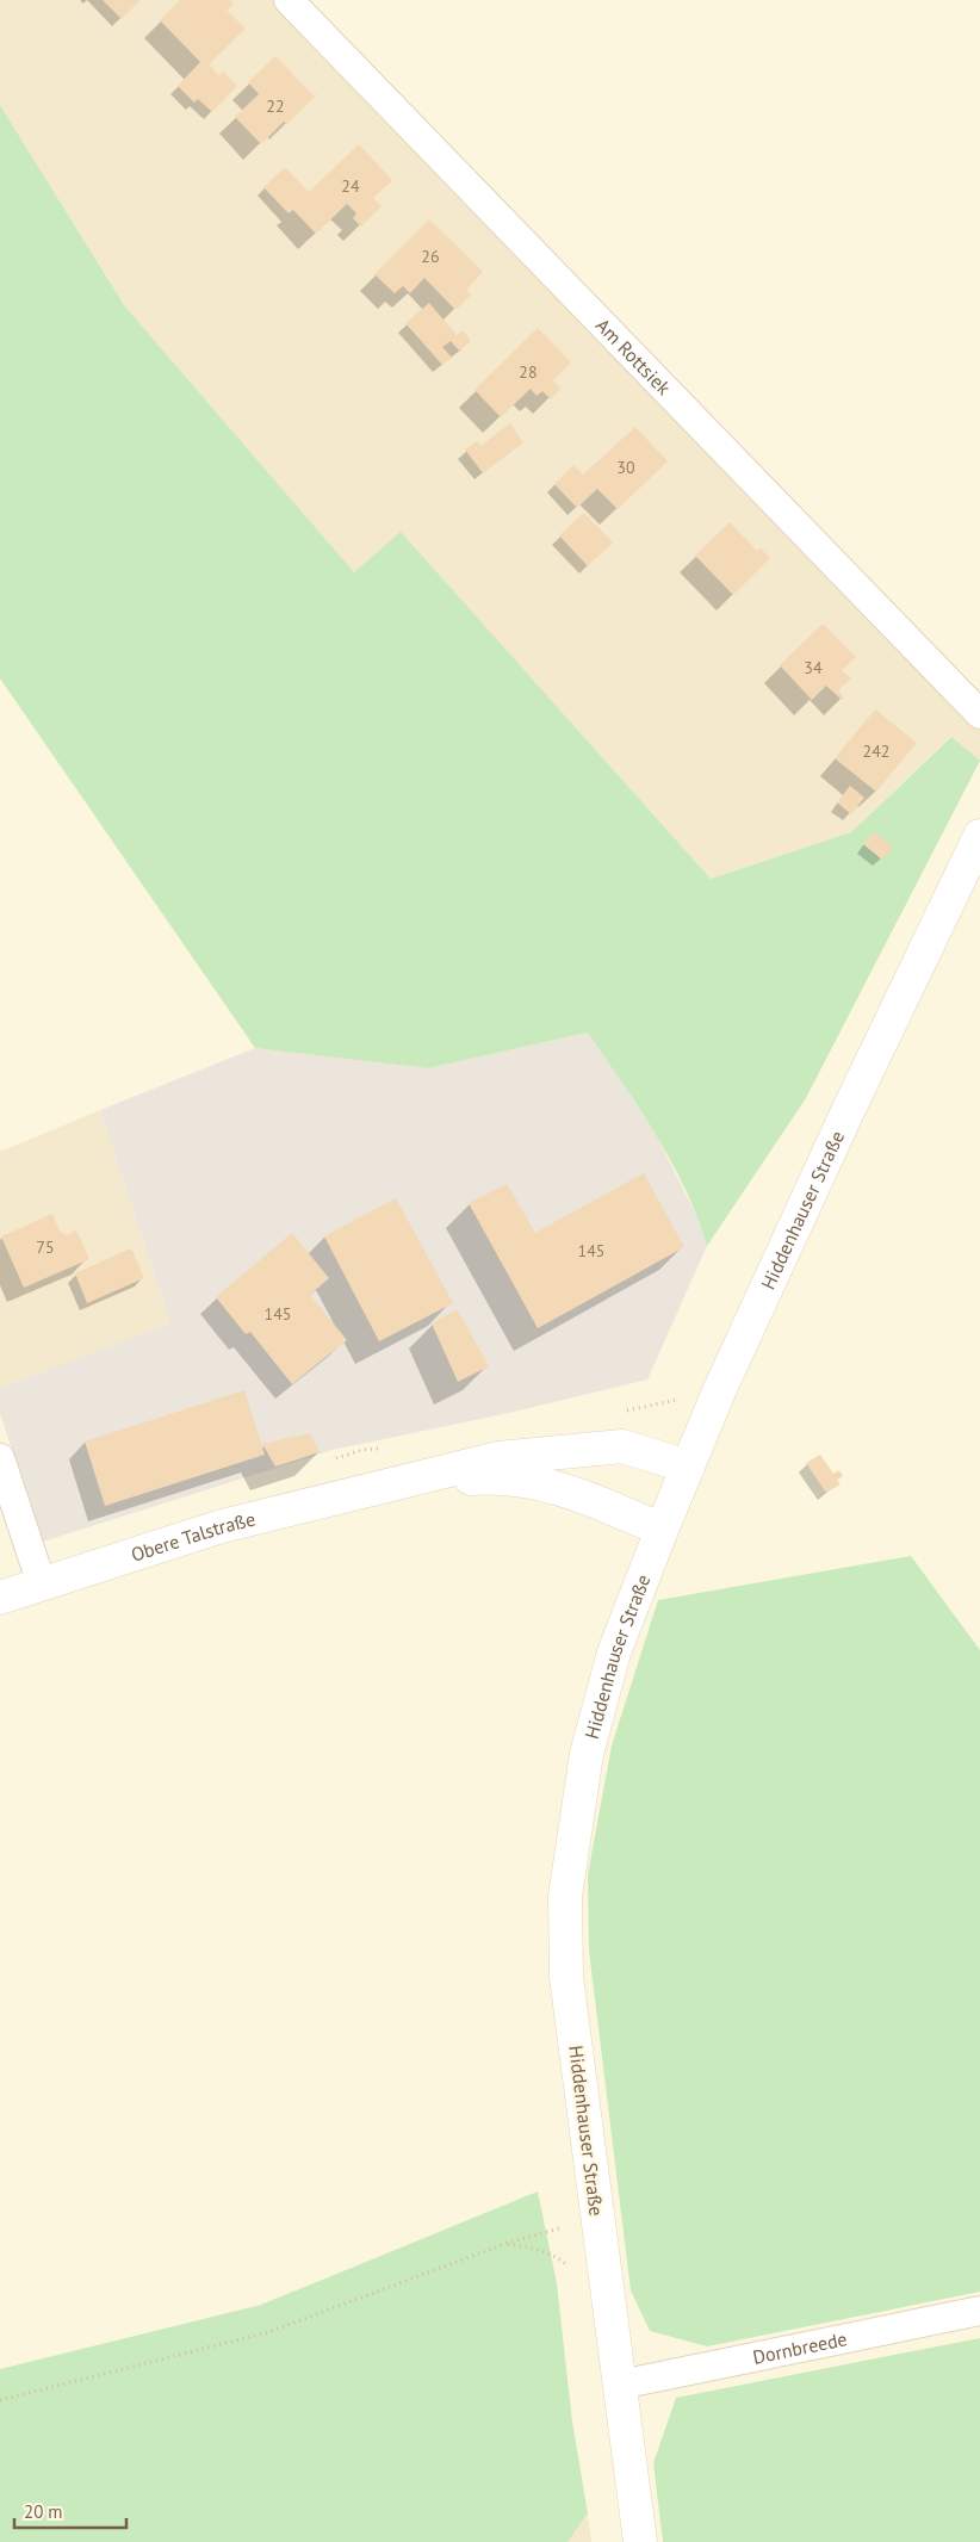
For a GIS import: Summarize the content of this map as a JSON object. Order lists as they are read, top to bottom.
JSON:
{
  "streets": {
    "main road": ["Hiddenhauser Straße", "Obere Talstraße"],
    "street": ["Am Rottsiek", "Dornbreede"]
  },
  "crossings": [
    ["Hiddenhauser Straße", "Obere Talstraße"],
    ["Hiddenhauser Straße", "Dornbreede"]
  ],
  "house_numbers": [
    "22",
    "24",
    "26",
    "28",
    "30",
    "34",
    "242",
    "75",
    "145",
    "145"
  ],
  "scale_bar": "20 m"
}
